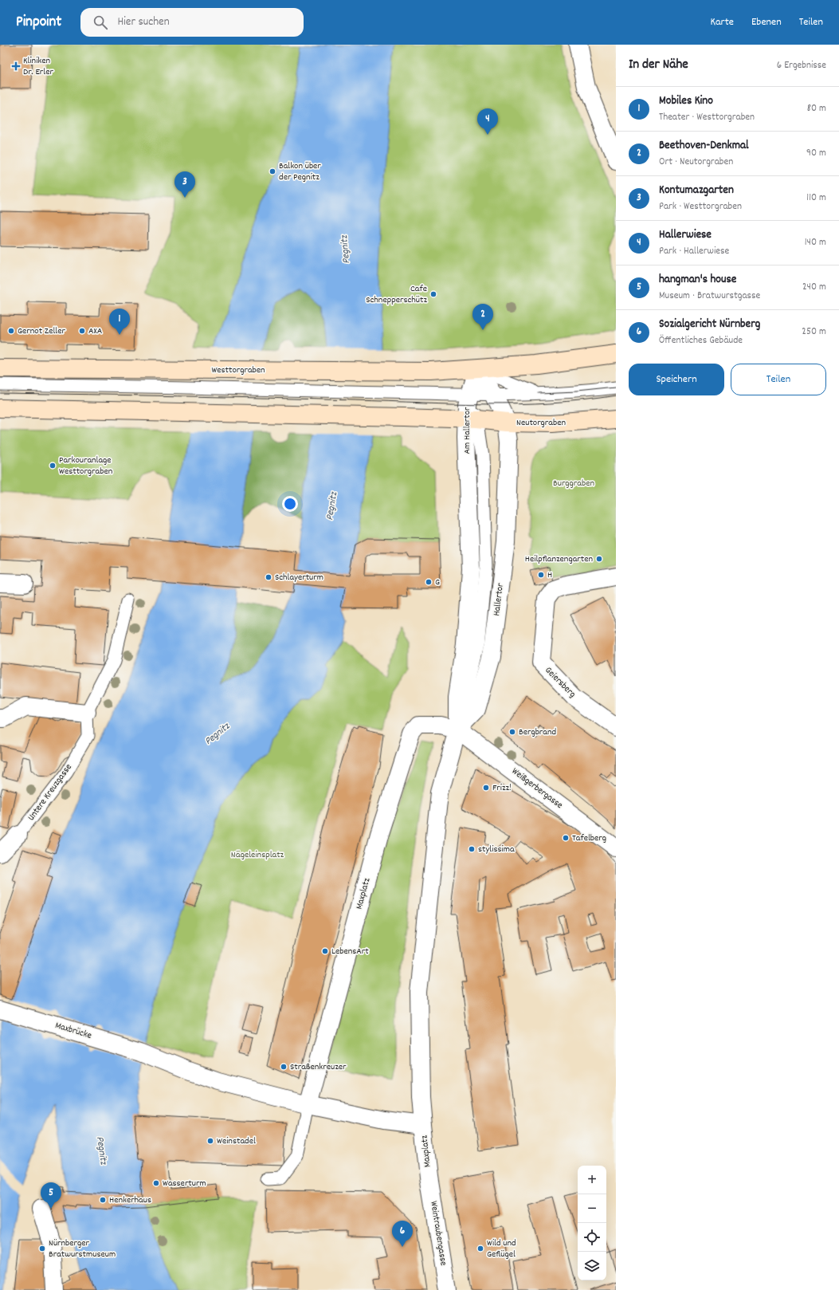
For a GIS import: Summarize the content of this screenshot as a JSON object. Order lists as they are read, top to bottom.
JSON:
{
  "streets": {
    "main road": ["Westtorgraben", "Neutorgraben"],
    "street": [
      "Am Hallertor",
      "Hallertor",
      "Geiersberg",
      "Weißgerbergasse",
      "Untere Kreuzgasse",
      "Maxplatz",
      "Maxbrücke",
      "Weintraubengasse"
    ]
  },
  "crossings": [
    ["Westtorgraben", "Am Hallertor"],
    ["Neutorgraben", "Am Hallertor"],
    ["Neutorgraben", "Hallertor"],
    ["Am Hallertor", "Hallertor"],
    ["Am Hallertor", "Maxplatz"],
    ["Hallertor", "Maxplatz"],
    ["Weißgerbergasse", "Maxplatz"],
    ["Maxplatz", "Maxbrücke"],
    ["Maxplatz", "Weintraubengasse"]
  ],
  "water": ["Pegnitz"],
  "parks": ["Burggraben", "Nägeleinsplatz"],
  "places": {
    "health": ["Kliniken Dr. Erler"],
    "other": [
      "Balkon über der Pegnitz",
      "Cafe Schnepperschütz",
      "Gernot Zeller",
      "AXA",
      "Parkouranlage Westtorgraben",
      "Heilpflanzengarten",
      "H",
      "Schlayerturm",
      "G",
      "Bergbrand",
      "Frizz!",
      "Tafelberg",
      "stylissima",
      "LebensArt",
      "Straßenkreuzer",
      "Weinstadel",
      "Wasserturm",
      "Henkerhaus",
      "Nürnberger Bratwurstmuseum",
      "Wild und Geflügel"
    ]
  },
  "page": {
    "header": "Pinpoint",
    "search": "Hier suchen",
    "nav": ["Karte", "Ebenen", "Teilen"],
    "heading": ["In der Nähe", "6 Ergebnisse"],
    "list": [
      {
        "mark": "1",
        "name": "Mobiles Kino",
        "note": "Theater · Westtorgraben",
        "value": "80 m"
      },
      {
        "mark": "2",
        "name": "Beethoven-Denkmal",
        "note": "Ort · Neutorgraben",
        "value": "90 m"
      },
      {
        "mark": "3",
        "name": "Kontumazgarten",
        "note": "Park · Westtorgraben",
        "value": "110 m"
      },
      {
        "mark": "4",
        "name": "Hallerwiese",
        "note": "Park · Hallerwiese",
        "value": "140 m"
      },
      {
        "mark": "5",
        "name": "hangman's house",
        "note": "Museum · Bratwurstgasse",
        "value": "240 m"
      },
      {
        "mark": "6",
        "name": "Sozialgericht Nürnberg",
        "note": "Öffentliches Gebäude",
        "value": "250 m"
      }
    ],
    "pins": [
      "4",
      "3",
      "2",
      "1",
      "5",
      "6"
    ],
    "buttons": ["Speichern", "Teilen"],
    "map_buttons": ["+", "−"]
  }
}
